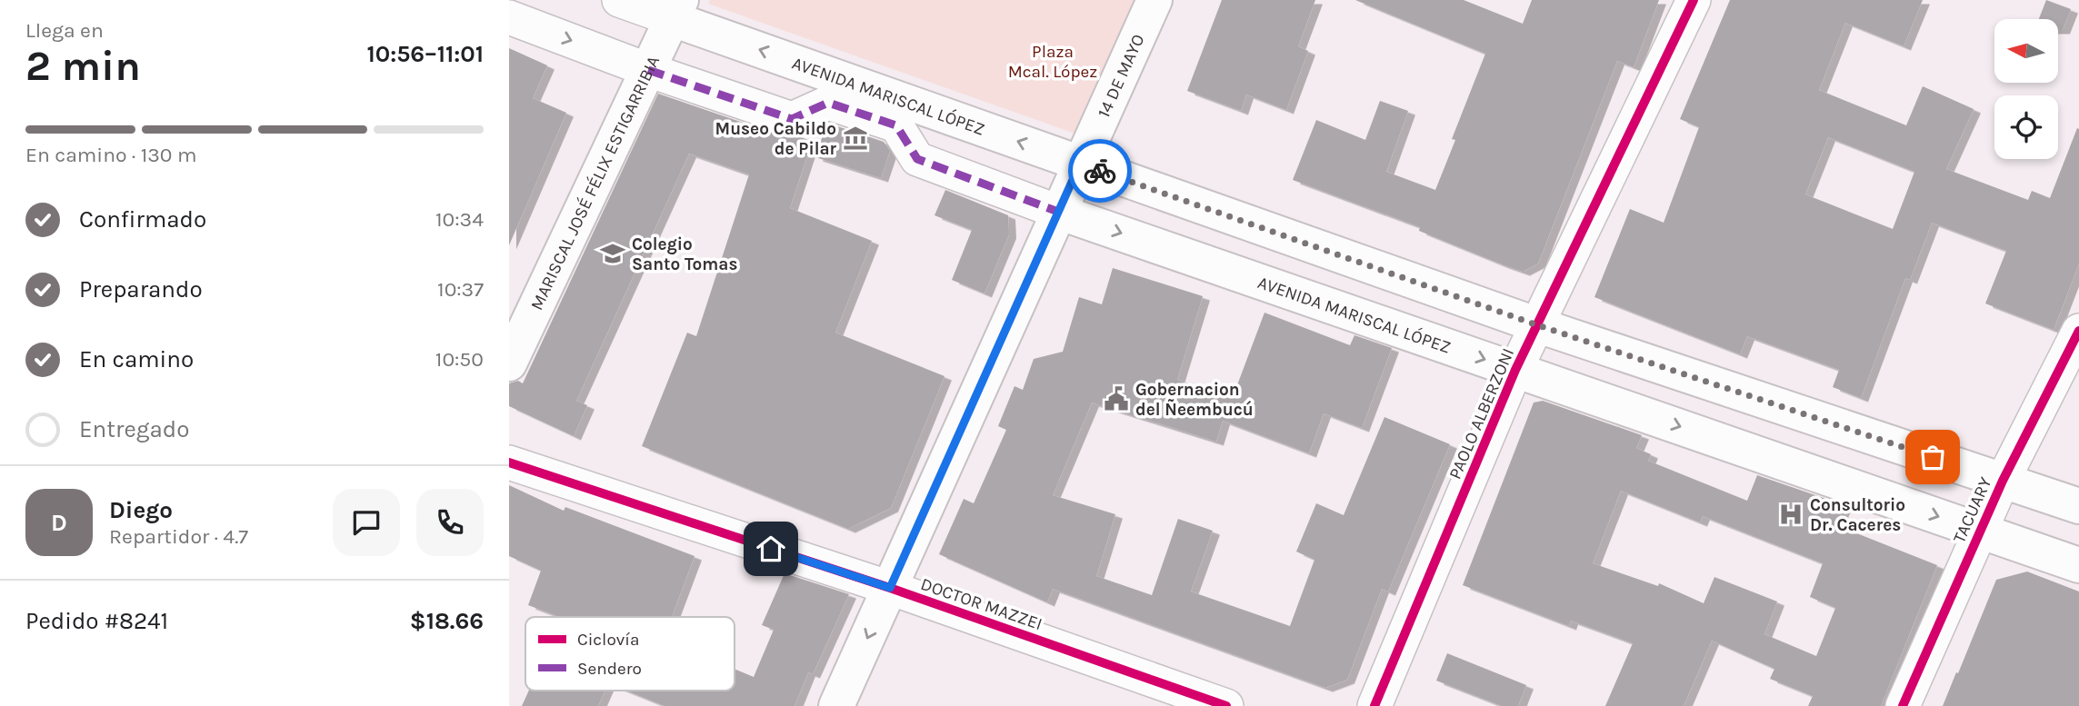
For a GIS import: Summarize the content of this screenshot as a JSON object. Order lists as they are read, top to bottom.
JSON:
{
  "streets": {
    "main road": ["14 DE MAYO", "AVENIDA MARISCAL LÓPEZ", "MARISCAL JOSÉ FÉLIX ESTIGARRIBIA"],
    "street": ["PAOLO ALBERZONI", "TACUARY", "DOCTOR MAZZEI"]
  },
  "crossings": [
    ["14 DE MAYO", "AVENIDA MARISCAL LÓPEZ"],
    ["14 DE MAYO", "DOCTOR MAZZEI"],
    ["AVENIDA MARISCAL LÓPEZ", "MARISCAL JOSÉ FÉLIX ESTIGARRIBIA"],
    ["AVENIDA MARISCAL LÓPEZ", "PAOLO ALBERZONI"],
    ["AVENIDA MARISCAL LÓPEZ", "TACUARY"]
  ],
  "parks": ["Plaza Mcal. López"],
  "places": {
    "museum": ["Museo Cabildo de Pilar"],
    "school or university": ["Colegio Santo Tomas"],
    "public building": ["Gobernacion del Ñeembucú"],
    "hospital": ["Consultorio Dr. Caceres"]
  },
  "legend": ["Ciclovía", "Sendero"],
  "north": "left",
  "page": {
    "heading": ["2 min", "Llega en", "10:56–11:01"],
    "panel": [
      "Diego",
      "Repartidor · 4.7",
      "Pedido #8241",
      "$18.66"
    ],
    "bar": "En camino · 130 m",
    "list": [
      ["Confirmado", "10:34"],
      ["Preparando", "10:37"],
      ["En camino", "10:50"],
      "Entregado"
    ],
    "round": "D"
  }
}
